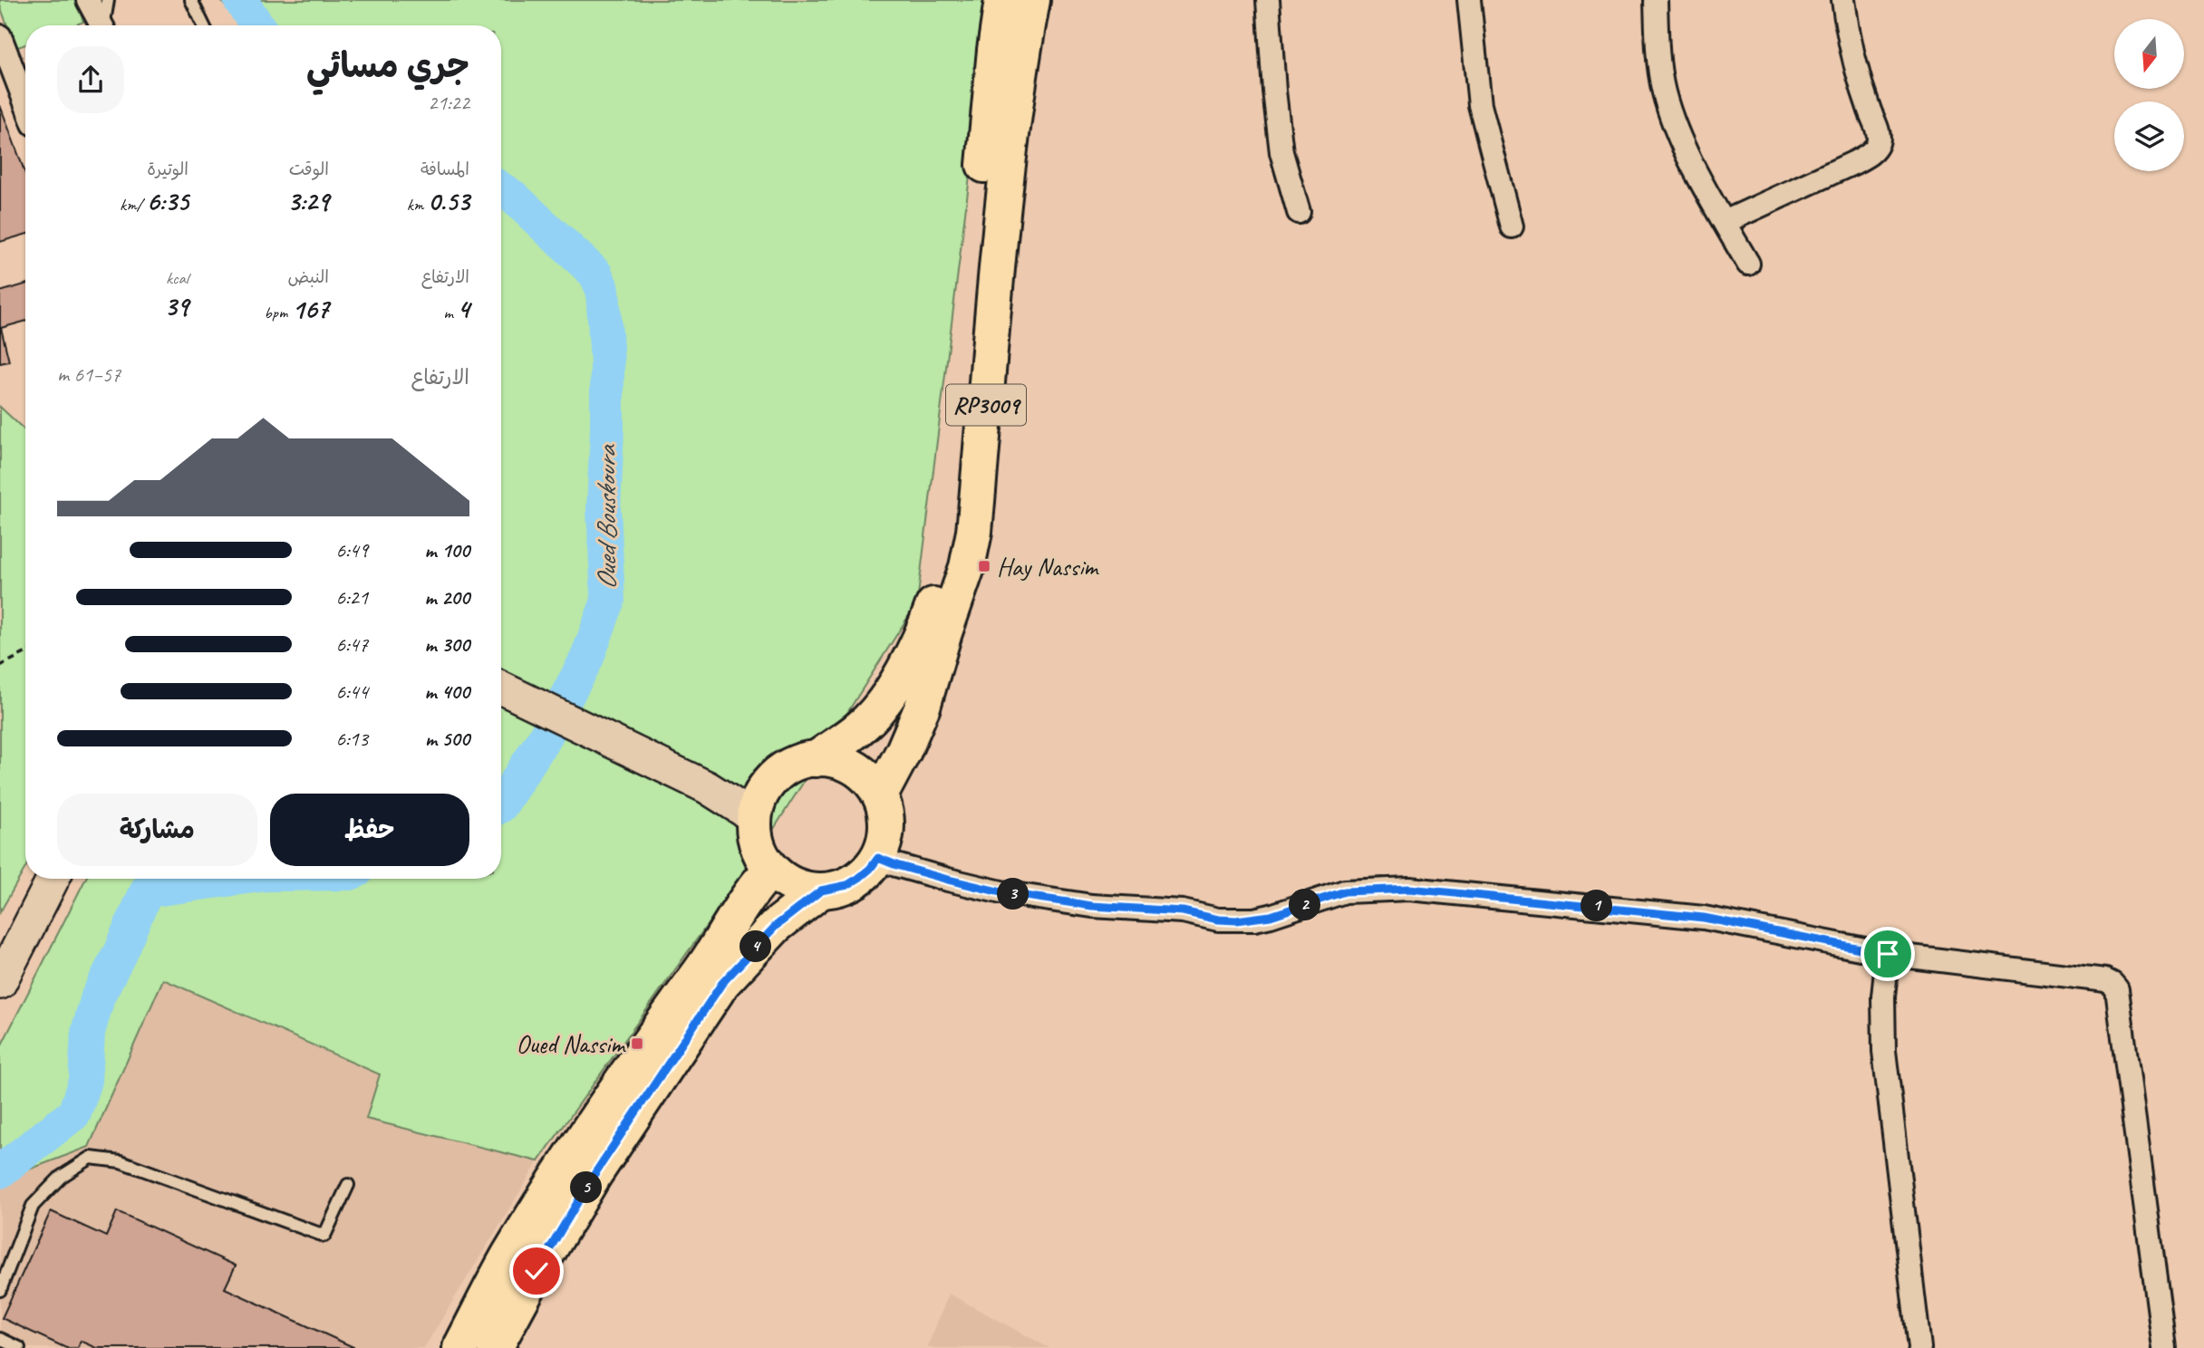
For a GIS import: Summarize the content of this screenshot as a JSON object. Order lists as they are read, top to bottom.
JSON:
{
  "streets": {
    "main road": ["RP3009"]
  },
  "water": ["Oued Bouskoura"],
  "places": {
    "transit": ["Hay Nassim", "Oued Nassim"]
  },
  "north": "bottom",
  "page": {
    "heading": ["جري مسائي", "21:22"],
    "stats": [
      ["المسافة", "0.53 km"],
      ["الوقت", "3:29"],
      ["الوتيرة", "6:35 /km"],
      ["الارتفاع", "4 m"],
      ["النبض", "167 bpm"],
      ["kcal", "39"]
    ],
    "chart": ["الارتفاع", "57–61 m"],
    "list": [
      {
        "name": "100 m",
        "note": "6:49"
      },
      {
        "name": "200 m",
        "note": "6:21"
      },
      {
        "name": "300 m",
        "note": "6:47"
      },
      {
        "name": "400 m",
        "note": "6:44"
      },
      {
        "name": "500 m",
        "note": "6:13"
      }
    ],
    "buttons": ["حفظ", "مشاركة"],
    "pins": [
      "3",
      "2",
      "1",
      "4",
      "5"
    ]
  }
}
